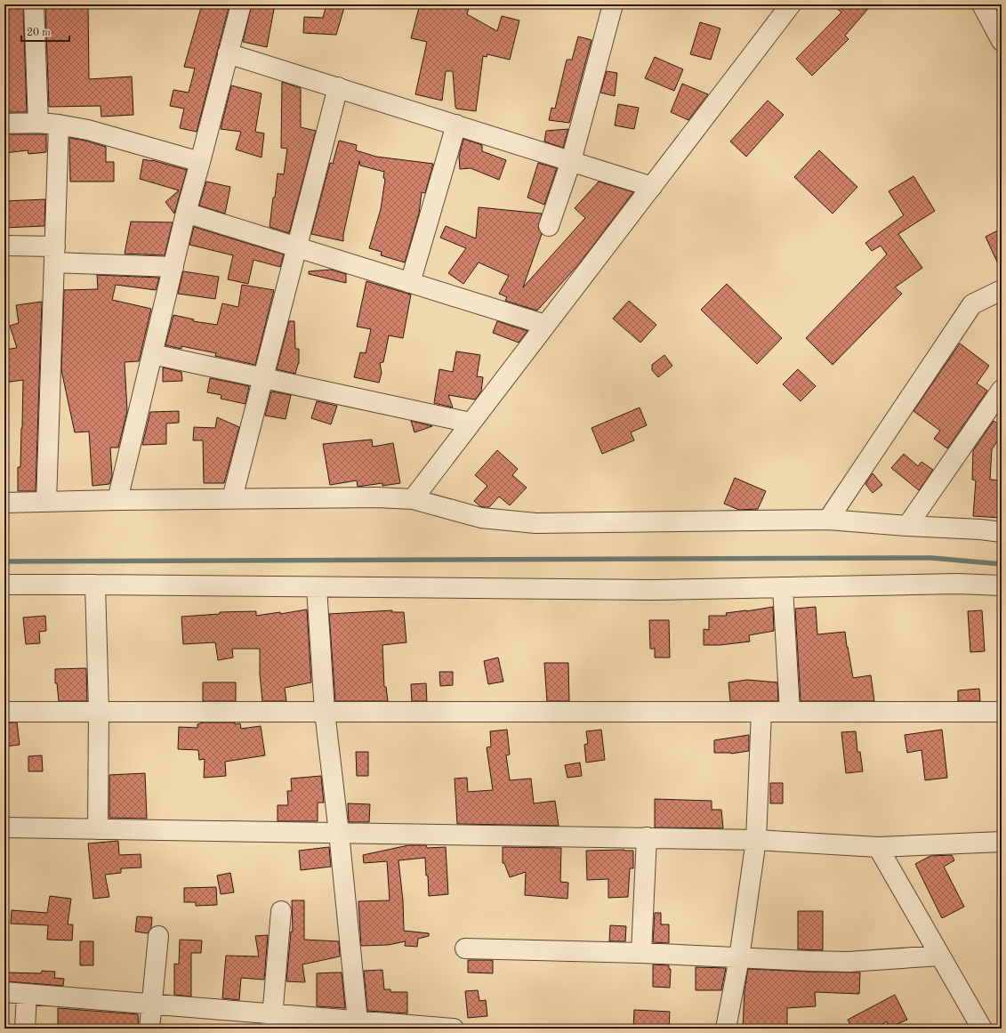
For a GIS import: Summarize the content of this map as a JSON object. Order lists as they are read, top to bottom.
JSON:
{
  "scale_bar": "20 m"
}
